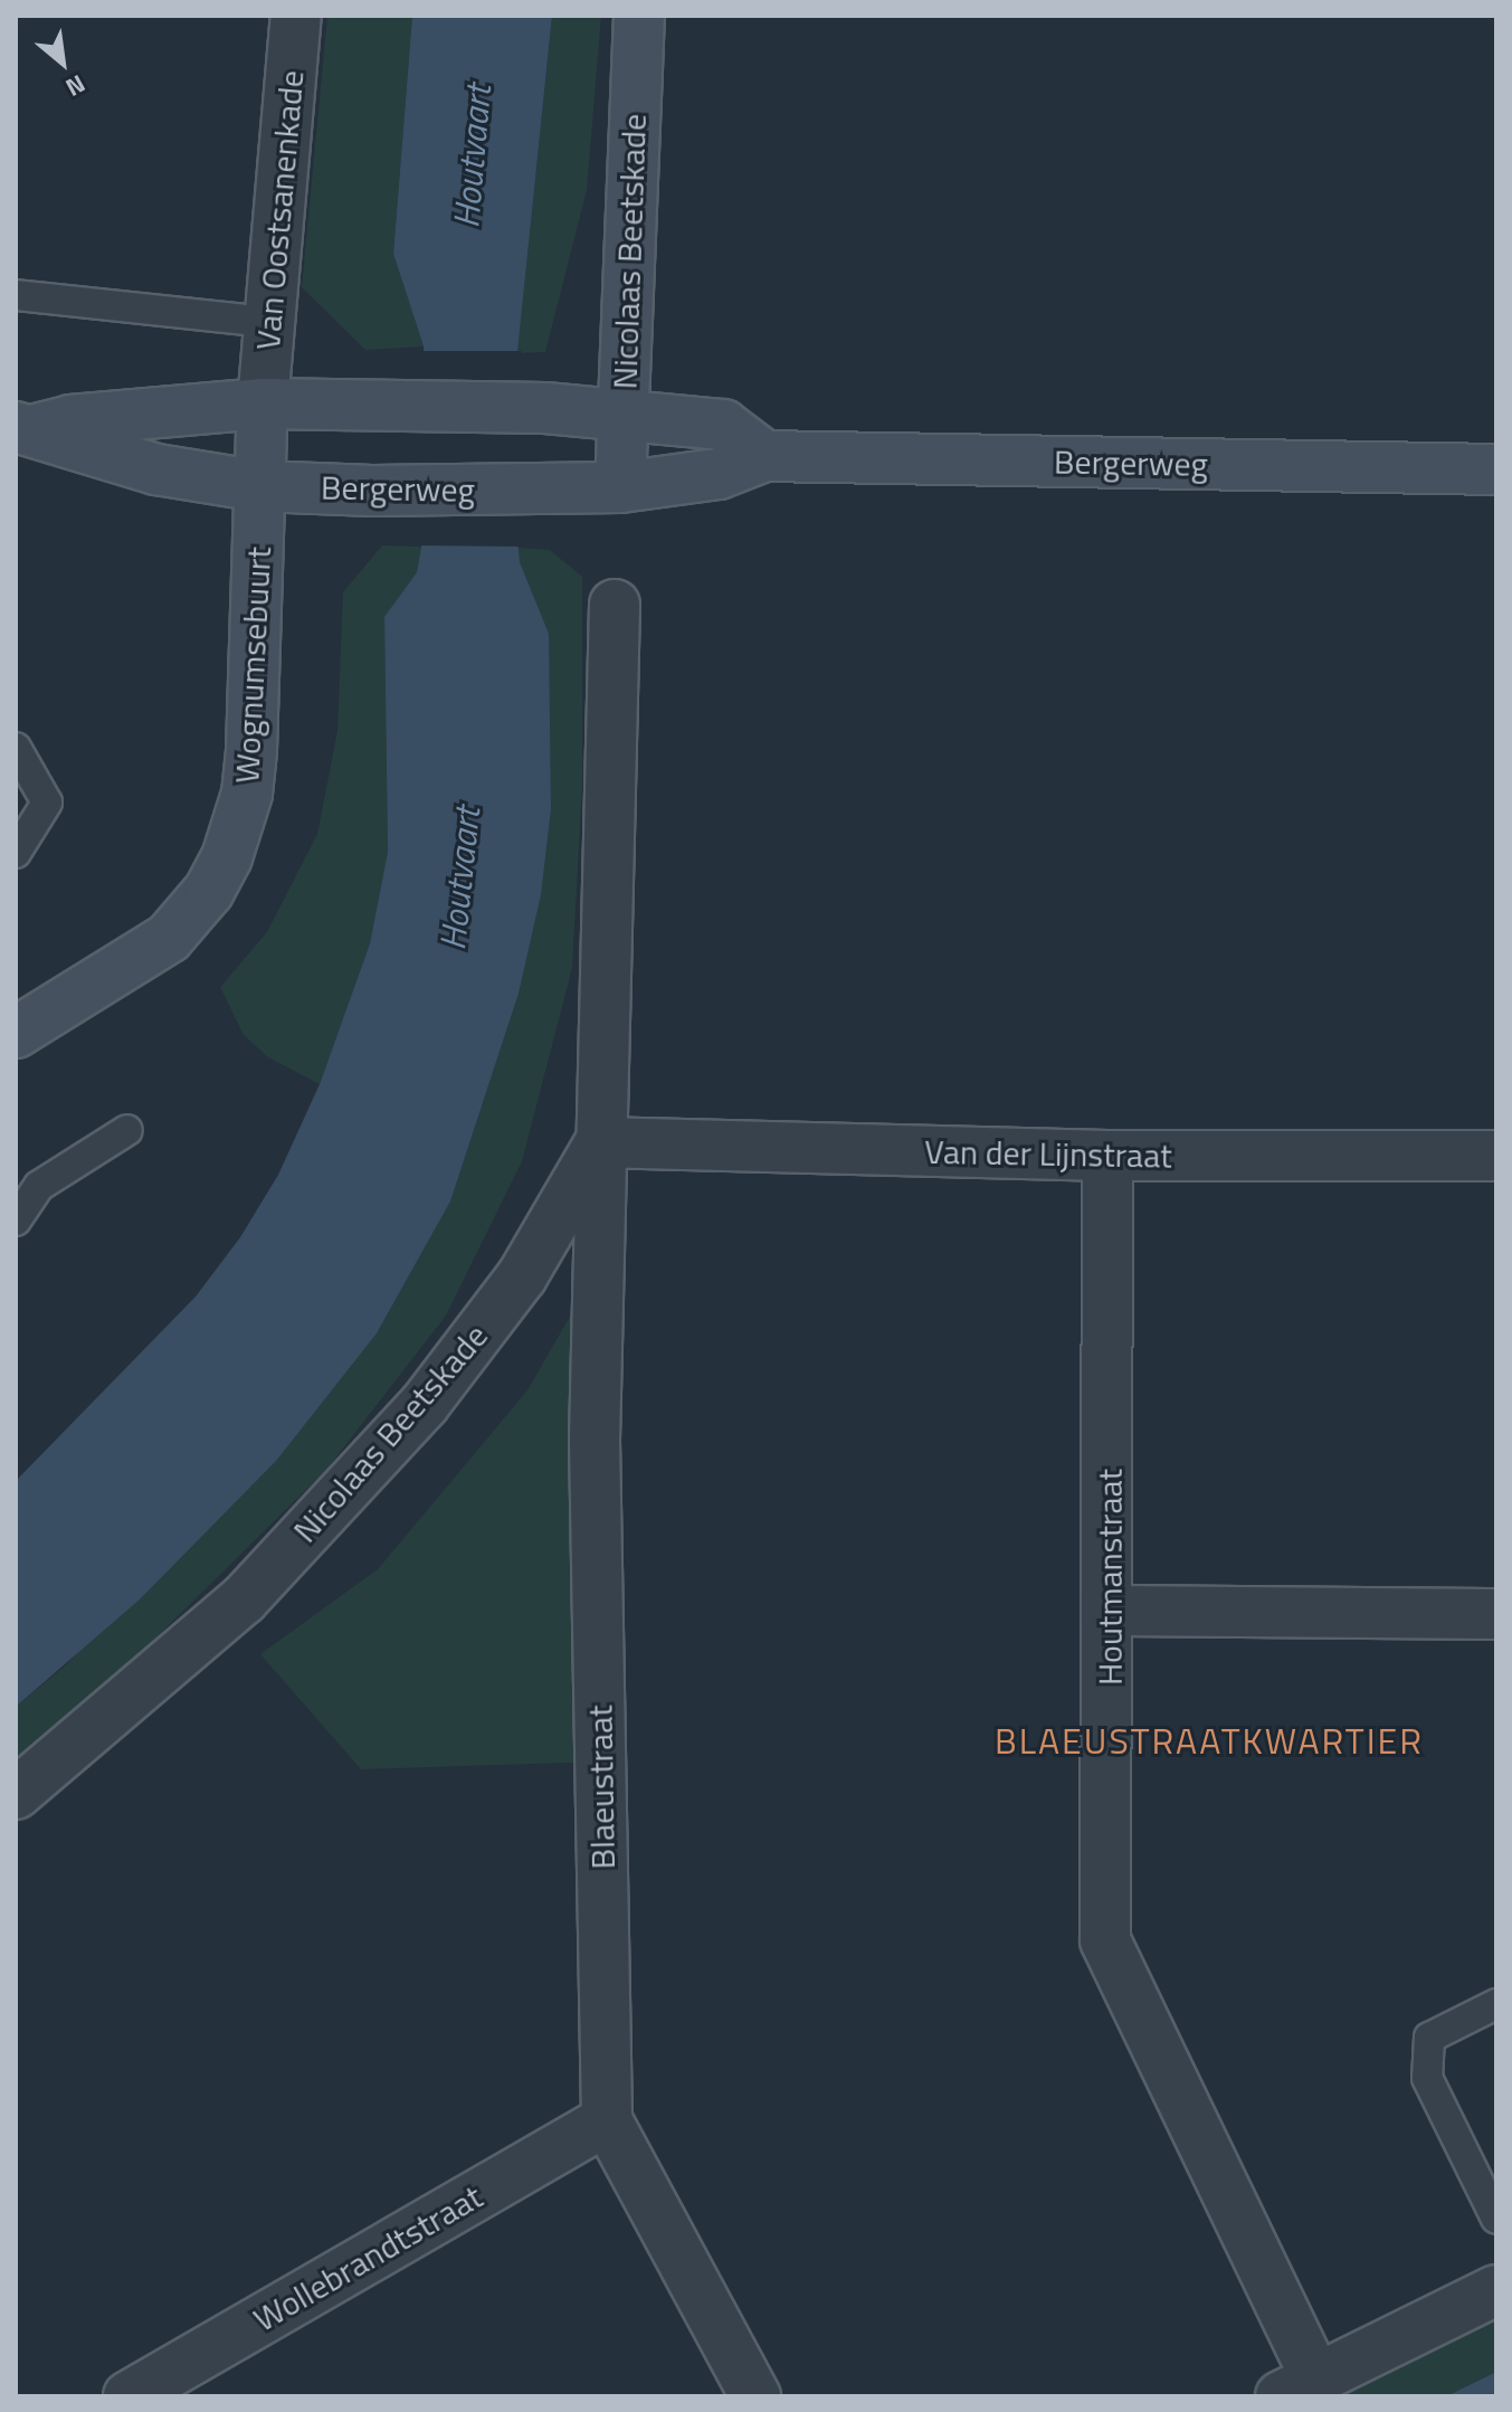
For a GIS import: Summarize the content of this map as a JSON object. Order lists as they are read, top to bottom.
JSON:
{
  "streets": {
    "main road": ["Nicolaas Beetskade", "Bergerweg", "Wognumsebuurt"],
    "street": [
      "Van Oostsanenkade",
      "Van der Lijnstraat",
      "Houtmanstraat",
      "Blaeustraat",
      "Wollebrandtstraat"
    ]
  },
  "crossings": [
    ["Van Oostsanenkade", "Bergerweg"],
    ["Van Oostsanenkade", "Wognumsebuurt"],
    ["Nicolaas Beetskade", "Bergerweg"],
    ["Nicolaas Beetskade", "Van der Lijnstraat"],
    ["Nicolaas Beetskade", "Blaeustraat"],
    ["Bergerweg", "Wognumsebuurt"],
    ["Van der Lijnstraat", "Houtmanstraat"],
    ["Van der Lijnstraat", "Blaeustraat"],
    ["Blaeustraat", "Wollebrandtstraat"]
  ],
  "districts": ["BLAEUSTRAATKWARTIER"],
  "water": ["Houtvaart"],
  "north": "bottom right"
}
